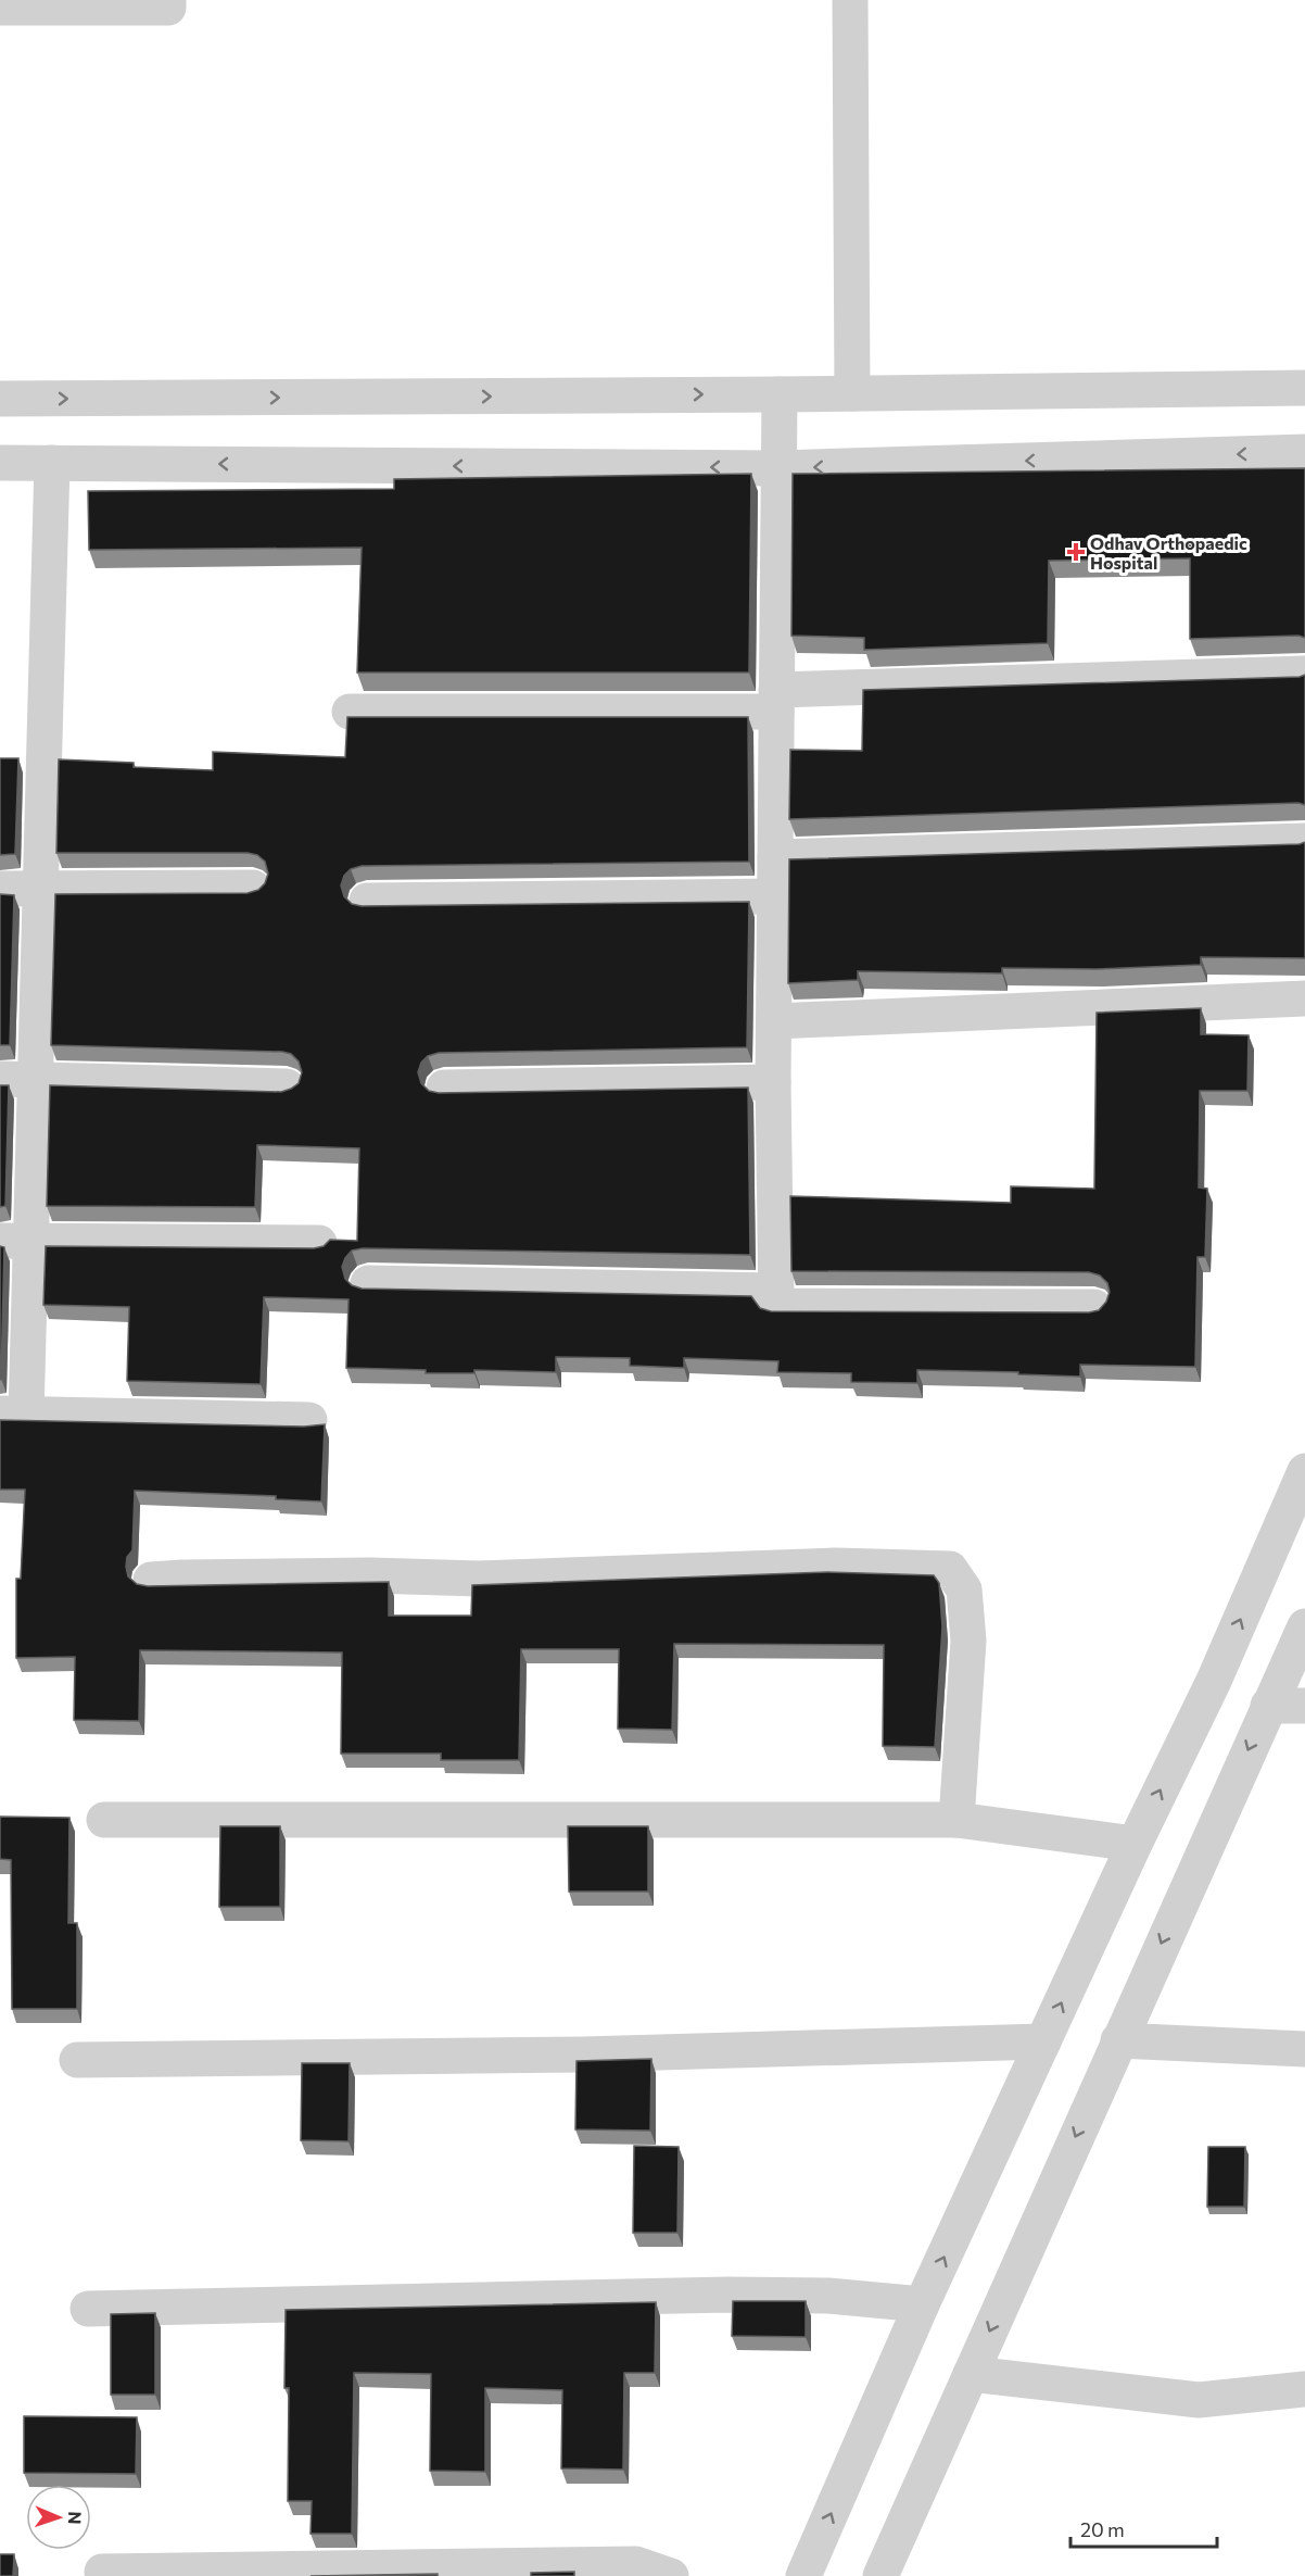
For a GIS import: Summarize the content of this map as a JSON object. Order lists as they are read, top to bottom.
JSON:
{
  "places": {
    "health": ["Odhav Orthopaedic Hospital"]
  },
  "scale_bar": "20 m",
  "north": "right"
}
